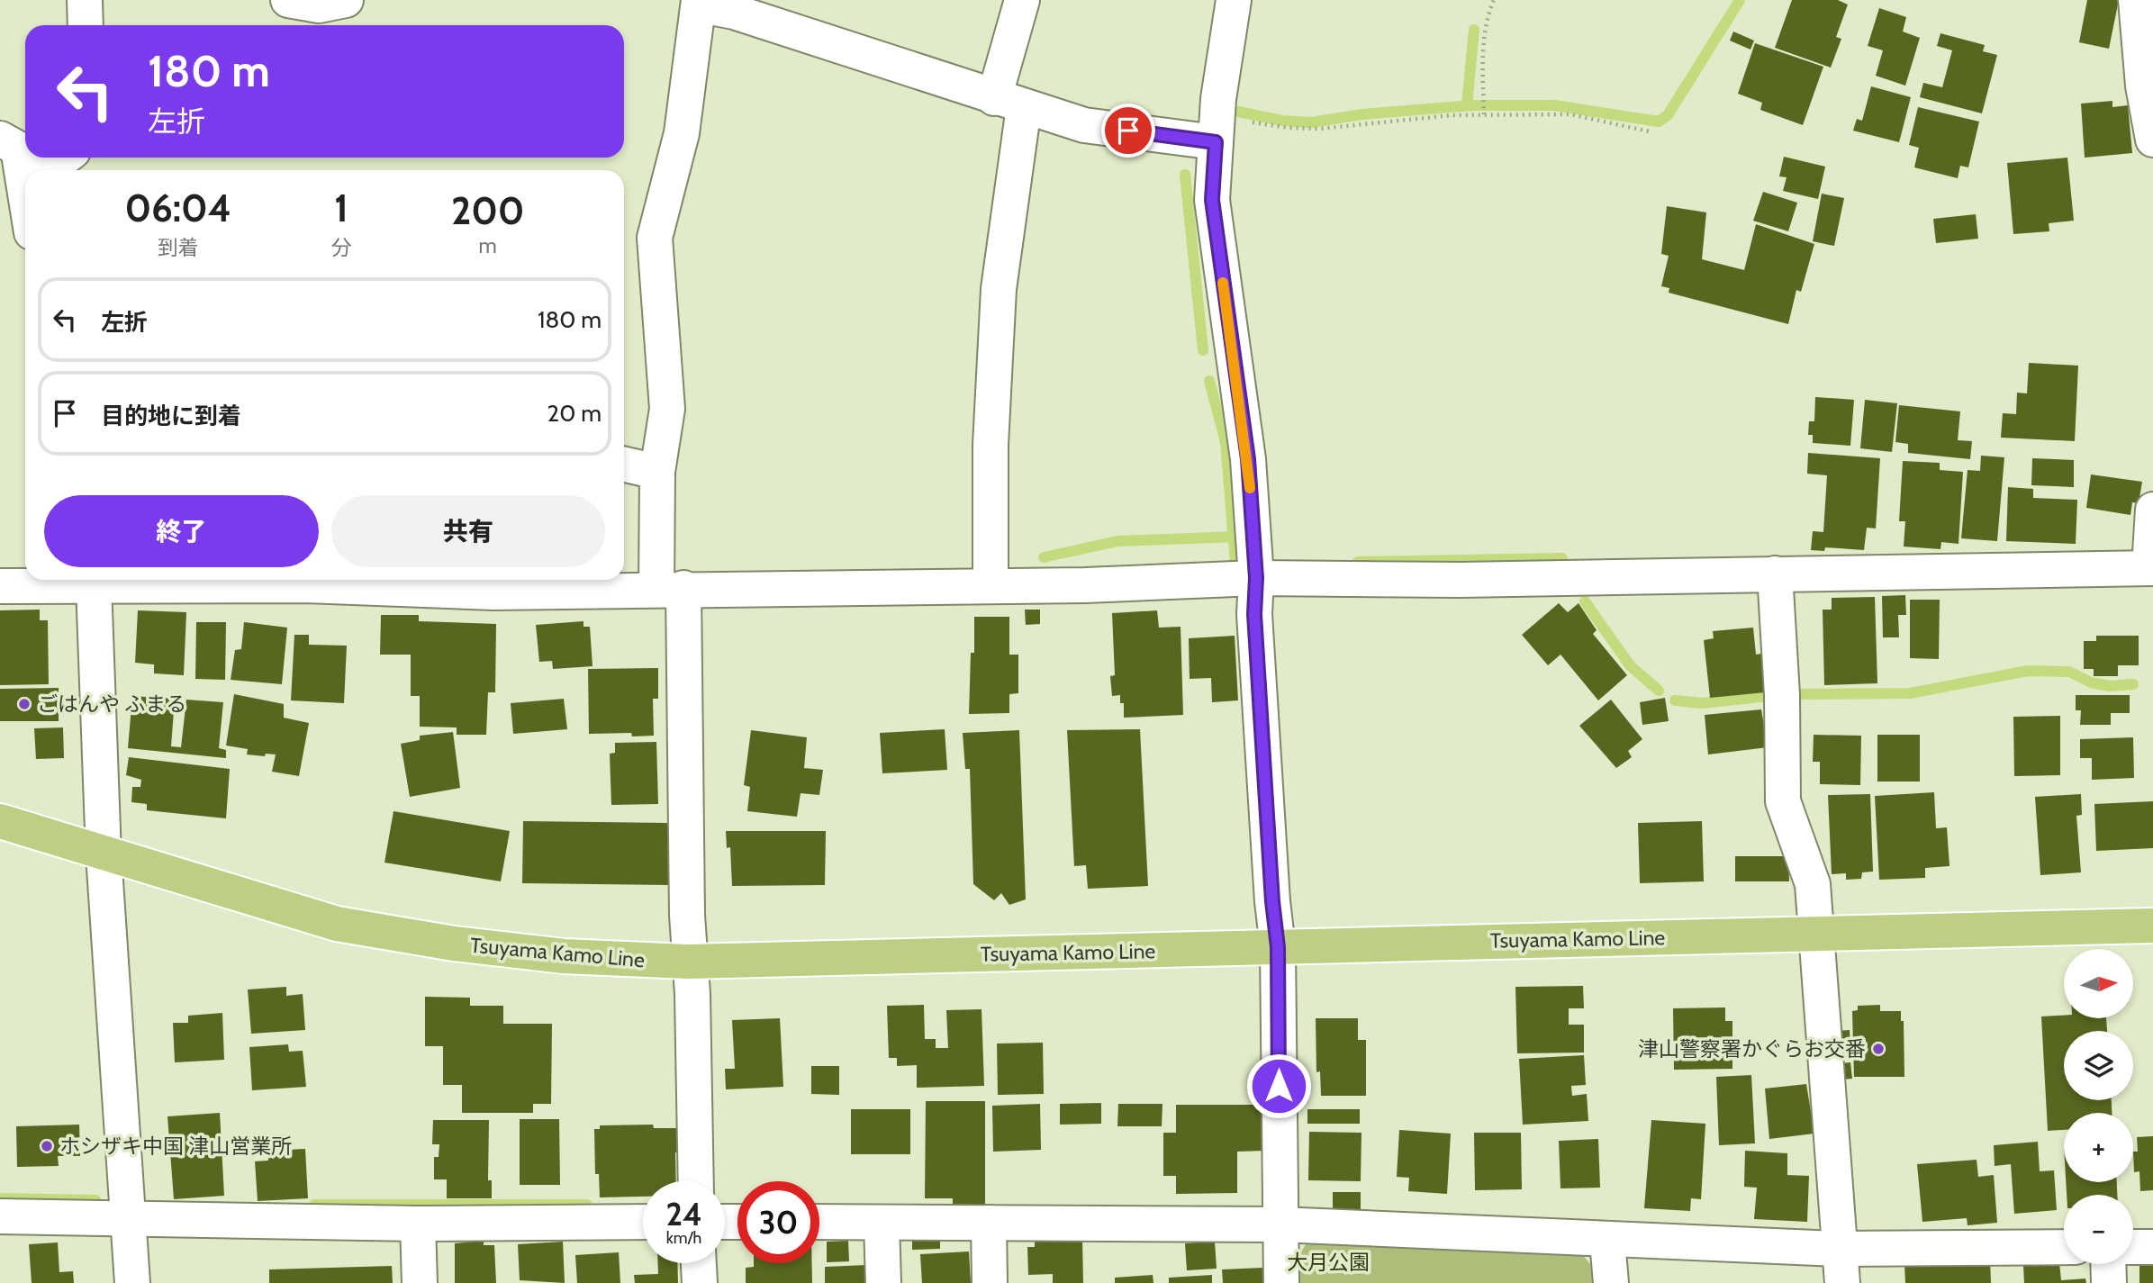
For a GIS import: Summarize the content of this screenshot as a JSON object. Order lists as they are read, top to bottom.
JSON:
{
  "streets": {
    "main road": ["Tsuyama Kamo Line"]
  },
  "parks": ["大月公園"],
  "places": ["ごはんや ふまる", "津山警察署かぐらお交番", "ホシザキ中国 津山営業所"],
  "north": "right",
  "page": {
    "turn": ["180 m", "左折"],
    "eta": [
      "06:04",
      "到着",
      "1",
      "分",
      "200",
      "m"
    ],
    "list": [
      {
        "name": "左折",
        "value": "180 m"
      },
      {
        "name": "目的地に到着",
        "value": "20 m"
      }
    ],
    "buttons": ["終了", "共有"],
    "map_buttons": ["+", "−"],
    "speed": "24 km/h",
    "limit": "30"
  }
}
